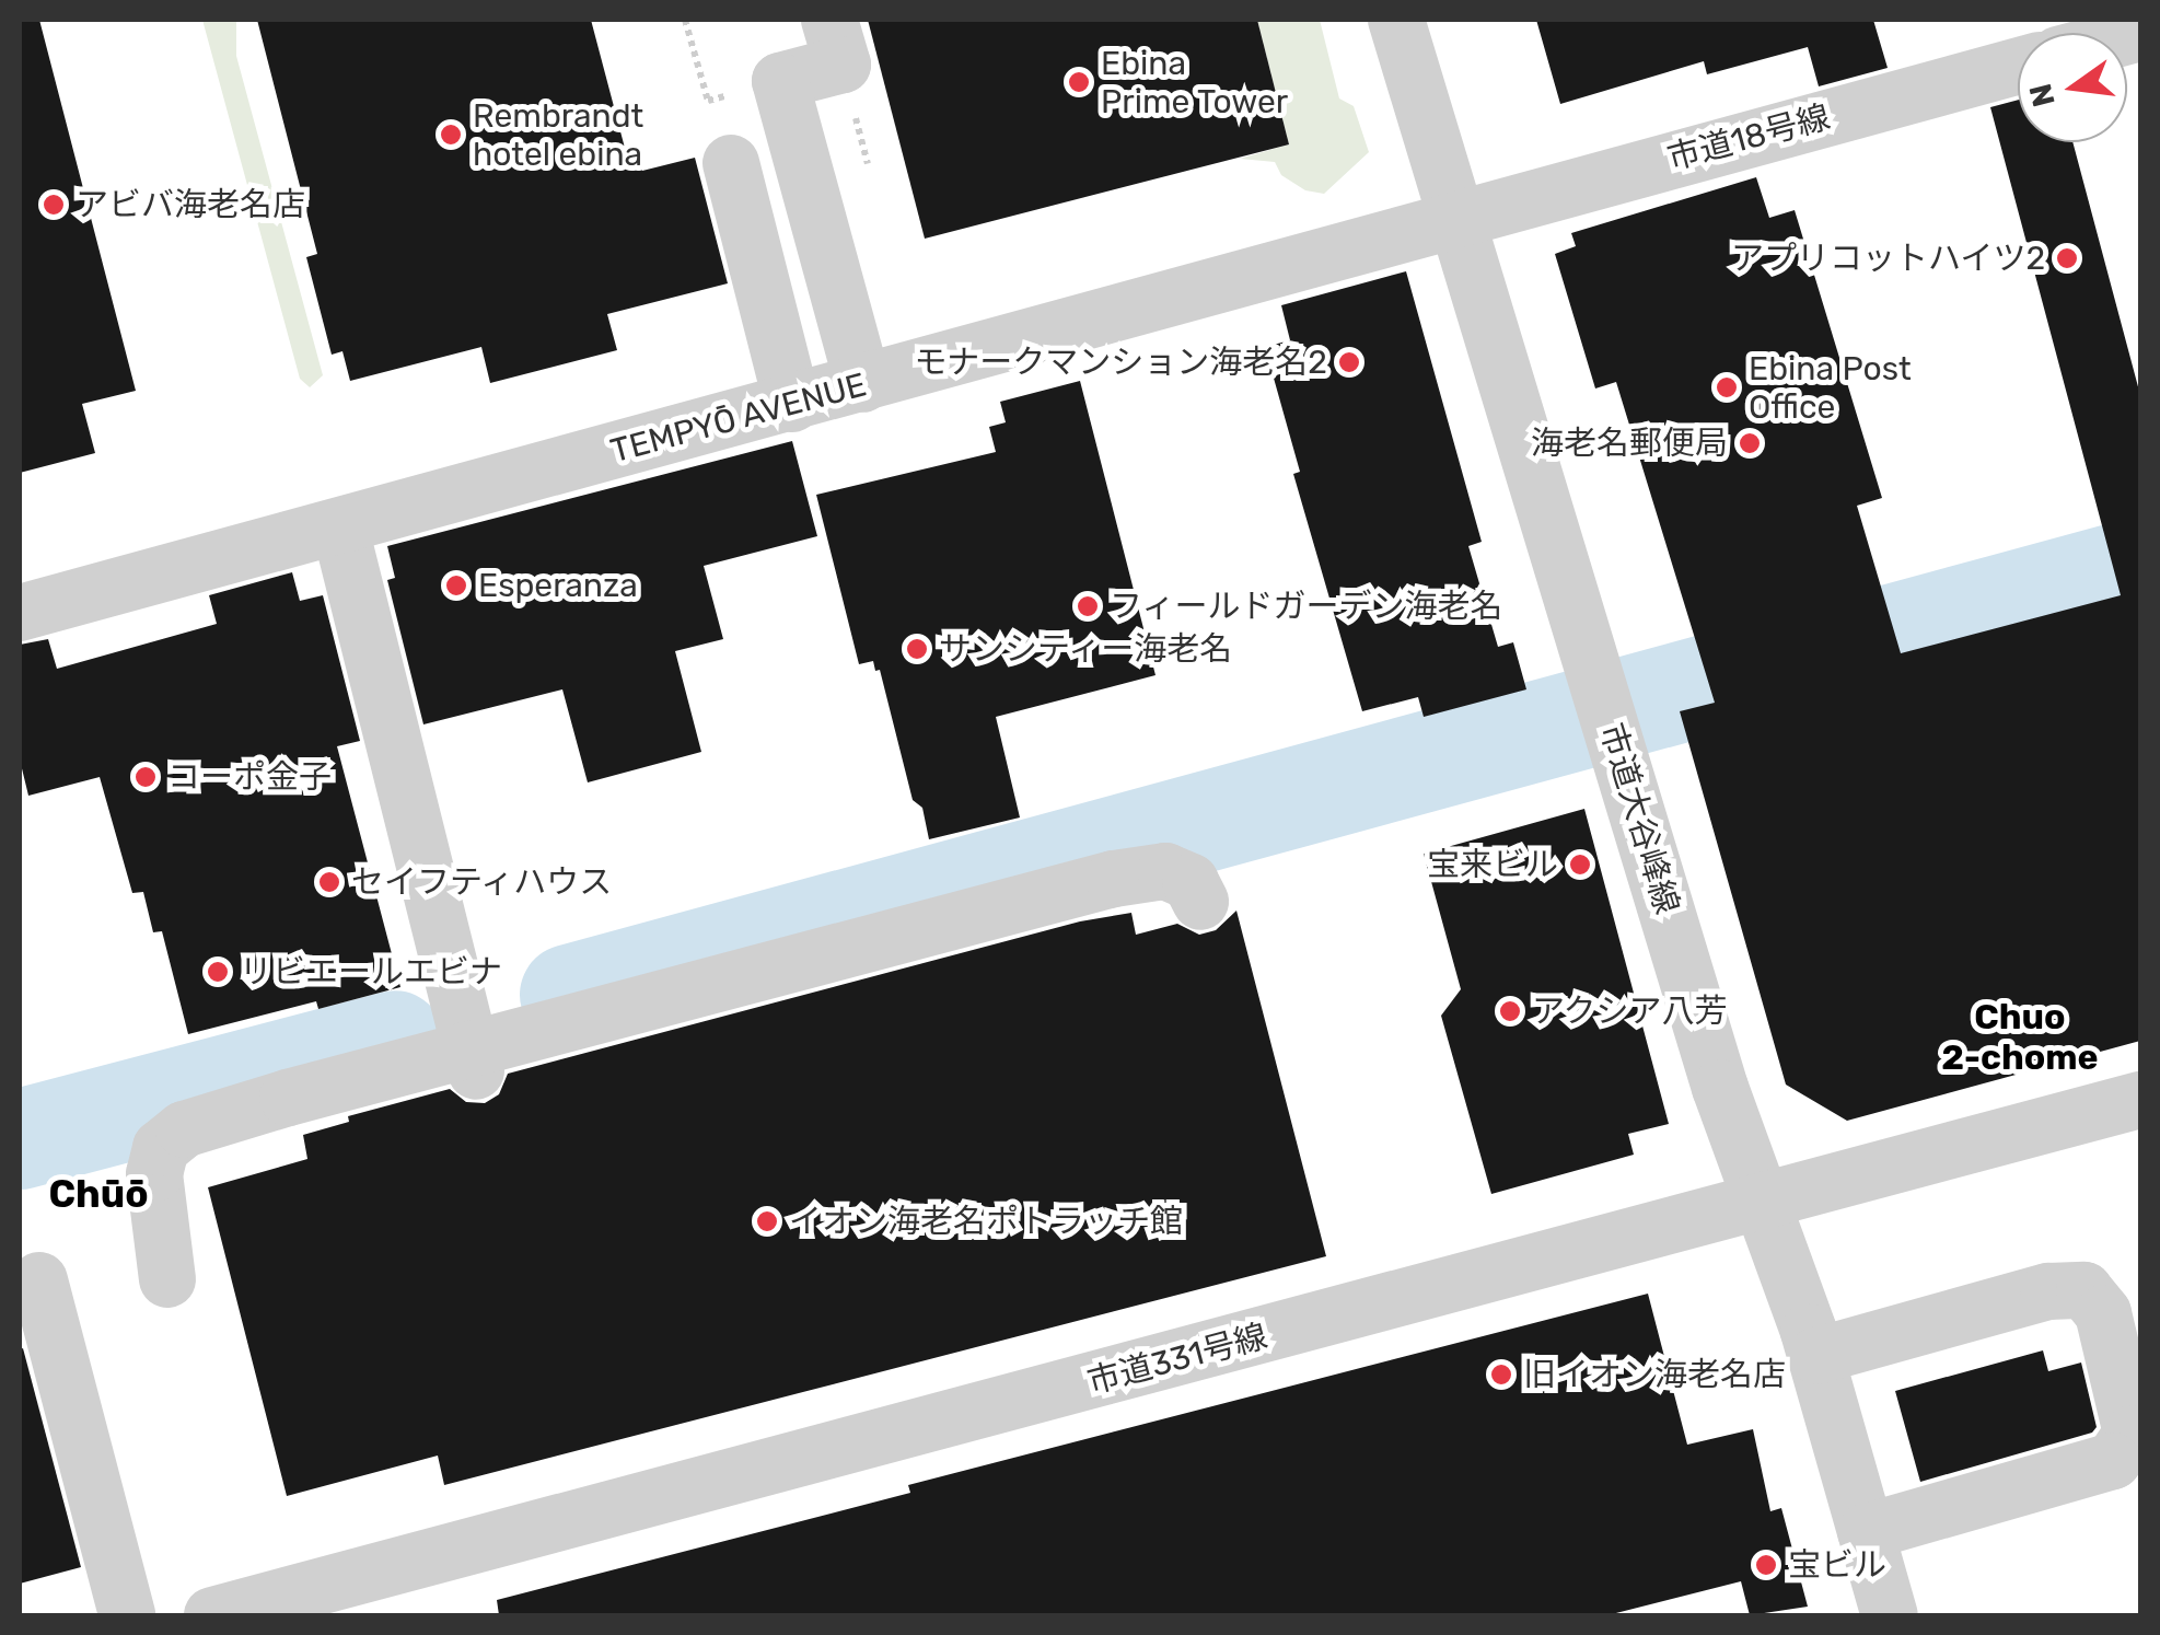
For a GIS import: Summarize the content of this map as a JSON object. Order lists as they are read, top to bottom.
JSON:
{
  "streets": {
    "street": [
      "市道18号線",
      "TEMPYŌ AVENUE",
      "市道大谷峰線",
      "市道331号線"
    ]
  },
  "crossings": [
    ["市道18号線", "TEMPYŌ AVENUE"],
    ["市道18号線", "市道大谷峰線"],
    ["TEMPYŌ AVENUE", "市道大谷峰線"],
    ["市道大谷峰線", "市道331号線"]
  ],
  "districts": ["Chuo 2-chome", "Chūō"],
  "places": [
    "Ebina Prime Tower",
    "Rembrandt hotel ebina",
    "アビバ海老名店",
    "アプリコットハイツ2",
    "モナークマンション海老名2",
    "Ebina Post Office",
    "海老名郵便局",
    "Esperanza",
    "フィールドガーデン海老名",
    "サンシティー海老名",
    "コーポ金子",
    "宝来ビル",
    "セイフティハウス",
    "リビエールエビナ",
    "アクシア八芳",
    "イオン海老名ポトラッチ館",
    "旧イオン海老名店",
    "宝ビル"
  ],
  "north": "left"
}
